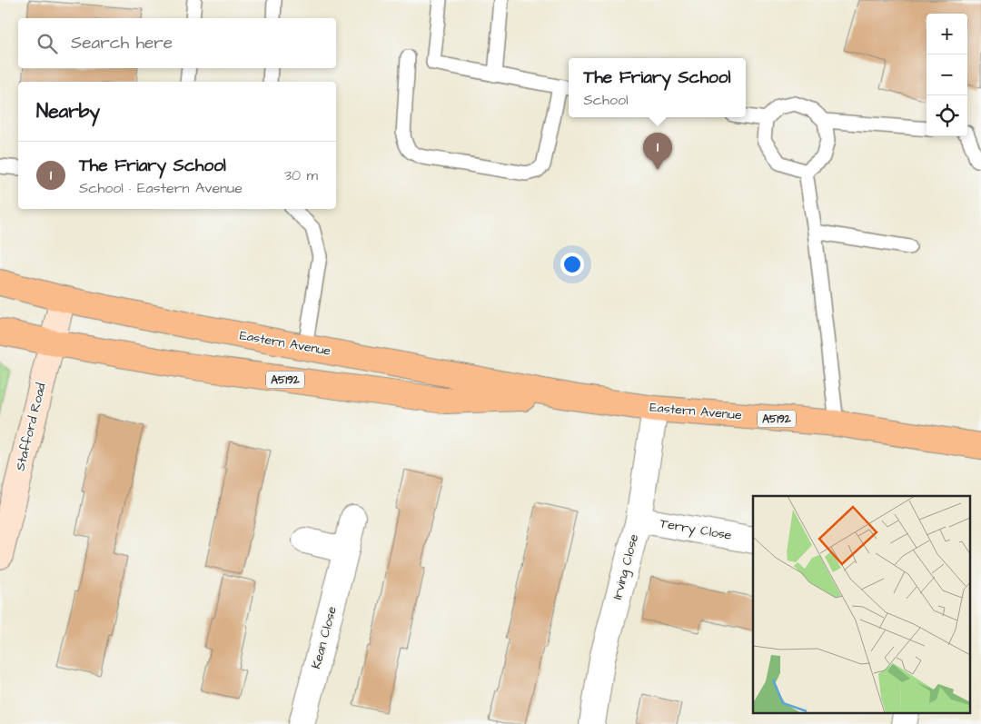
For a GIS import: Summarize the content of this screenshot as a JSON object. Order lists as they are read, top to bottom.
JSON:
{
  "streets": {
    "highway": ["Eastern Avenue", "A5192"],
    "street": [
      "Stafford Road",
      "Terry Close",
      "Irving Close",
      "Kean Close"
    ]
  },
  "crossings": [
    ["Eastern Avenue", "Stafford Road"],
    ["Eastern Avenue", "Irving Close"],
    ["Terry Close", "Irving Close"]
  ],
  "page": {
    "map_buttons": ["+", "−"],
    "search": "Search here",
    "popup": ["The Friary School", "School"],
    "heading": "Nearby",
    "pins": "1",
    "list": [
      {
        "mark": "1",
        "name": "The Friary School",
        "note": "School · Eastern Avenue",
        "value": "30 m"
      }
    ]
  }
}
